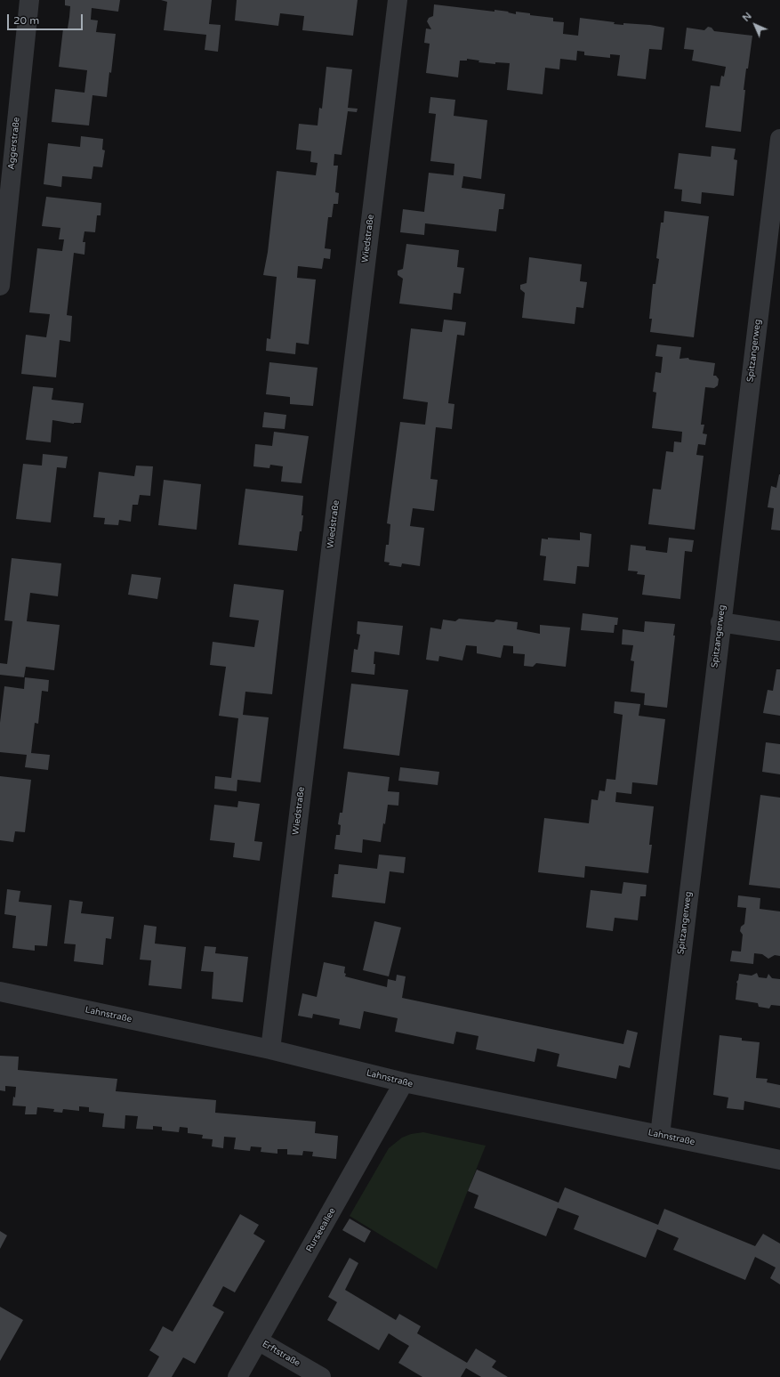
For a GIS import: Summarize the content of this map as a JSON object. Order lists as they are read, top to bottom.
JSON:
{
  "streets": {
    "street": [
      "Aggerstraße",
      "Wiedstraße",
      "Spitzangerweg",
      "Lahnstraße",
      "Rurseeallee",
      "Erftstraße"
    ]
  },
  "crossings": [
    ["Wiedstraße", "Lahnstraße"],
    ["Spitzangerweg", "Lahnstraße"],
    ["Lahnstraße", "Rurseeallee"],
    ["Rurseeallee", "Erftstraße"]
  ],
  "scale_bar": "20 m",
  "north": "top left"
}
